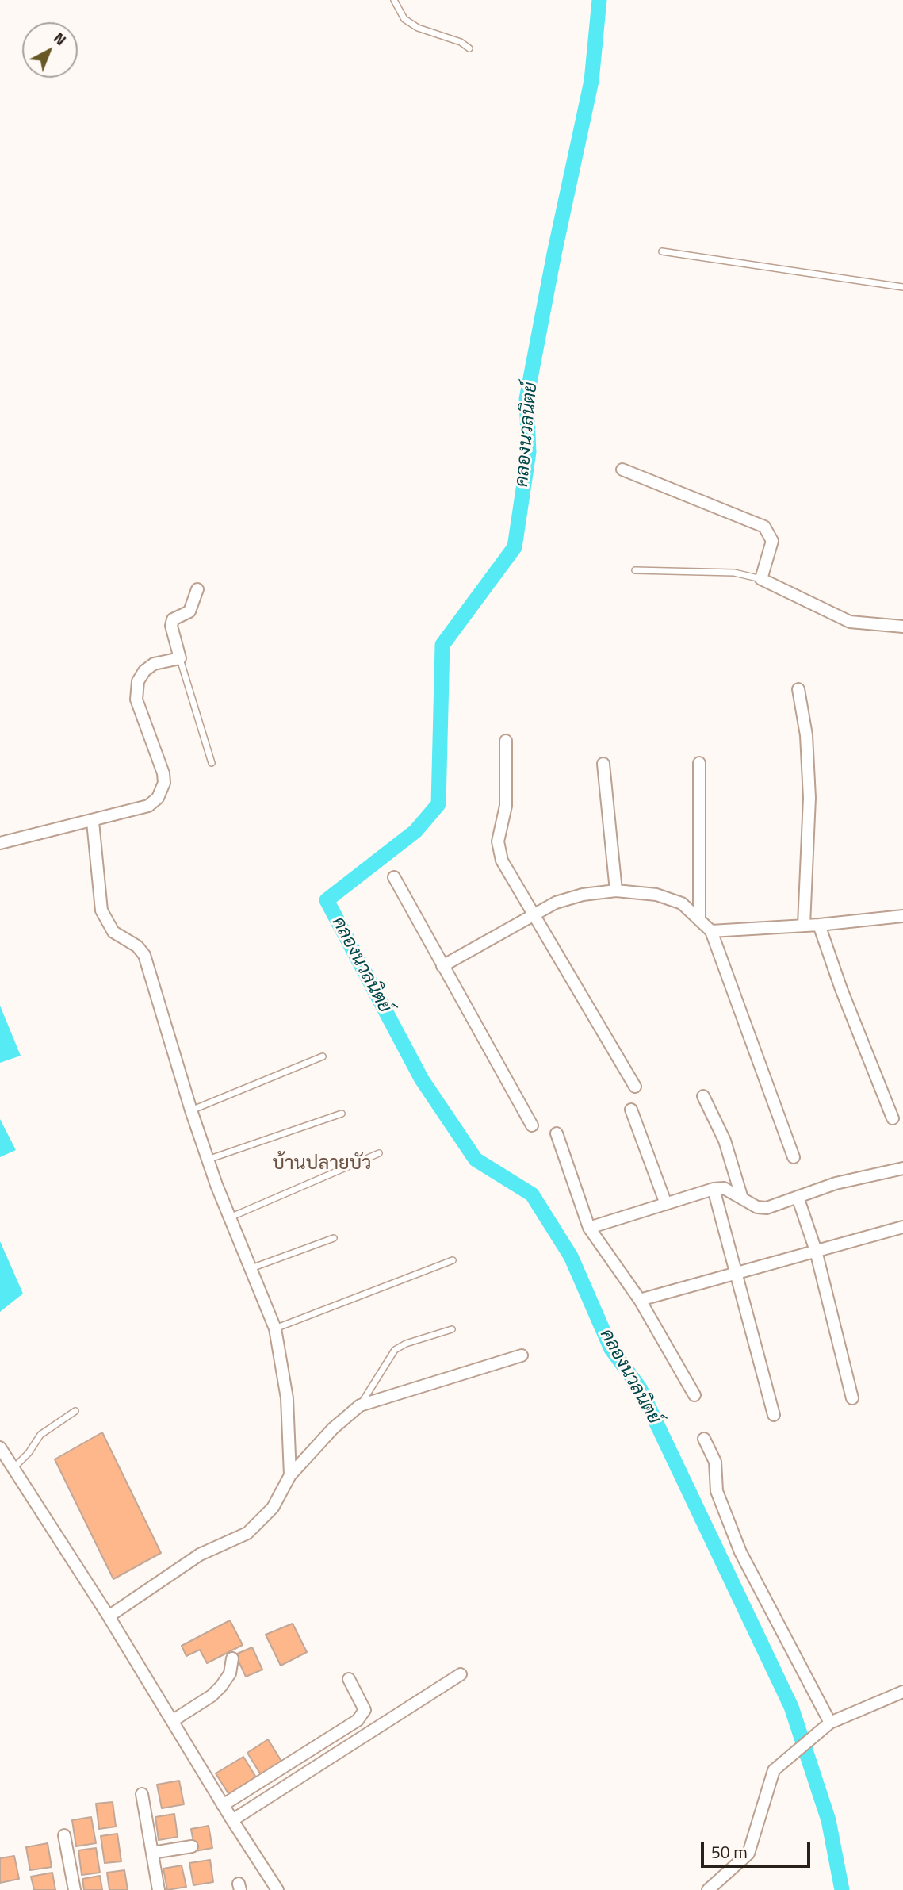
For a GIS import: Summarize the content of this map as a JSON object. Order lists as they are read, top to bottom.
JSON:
{
  "districts": ["บ้านปลายบัว"],
  "water": ["คลองนวลนิตย์"],
  "scale_bar": "50 m",
  "north": "top right"
}
